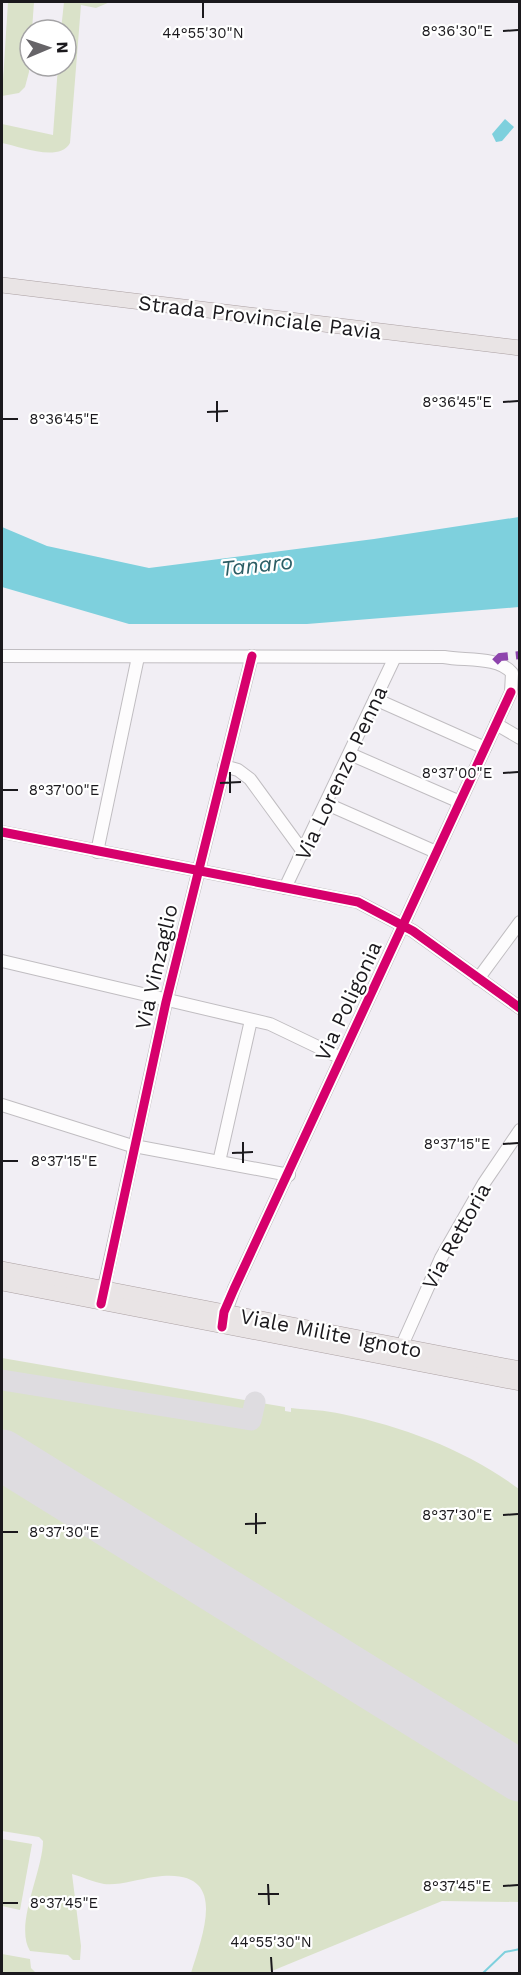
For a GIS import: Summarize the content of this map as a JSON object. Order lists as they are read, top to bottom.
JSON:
{
  "streets": {
    "main road": ["Strada Provinciale Pavia", "Viale Milite Ignoto"],
    "street": [
      "Via Lorenzo Penna",
      "Via Vinzaglio",
      "Via Poligonia",
      "Via Rettoria"
    ]
  },
  "crossings": [
    ["Via Lorenzo Penna", "Via Poligonia"],
    ["Via Vinzaglio", "Viale Milite Ignoto"],
    ["Via Poligonia", "Viale Milite Ignoto"],
    ["Via Rettoria", "Viale Milite Ignoto"]
  ],
  "water": ["Tanaro"],
  "north": "right",
  "coordinates": [
    "8°36'30\"E",
    "44°55'30\"N",
    "8°36'45\"E",
    "8°37'00\"E",
    "8°37'15\"E",
    "8°37'30\"E",
    "8°37'45\"E"
  ]
}
